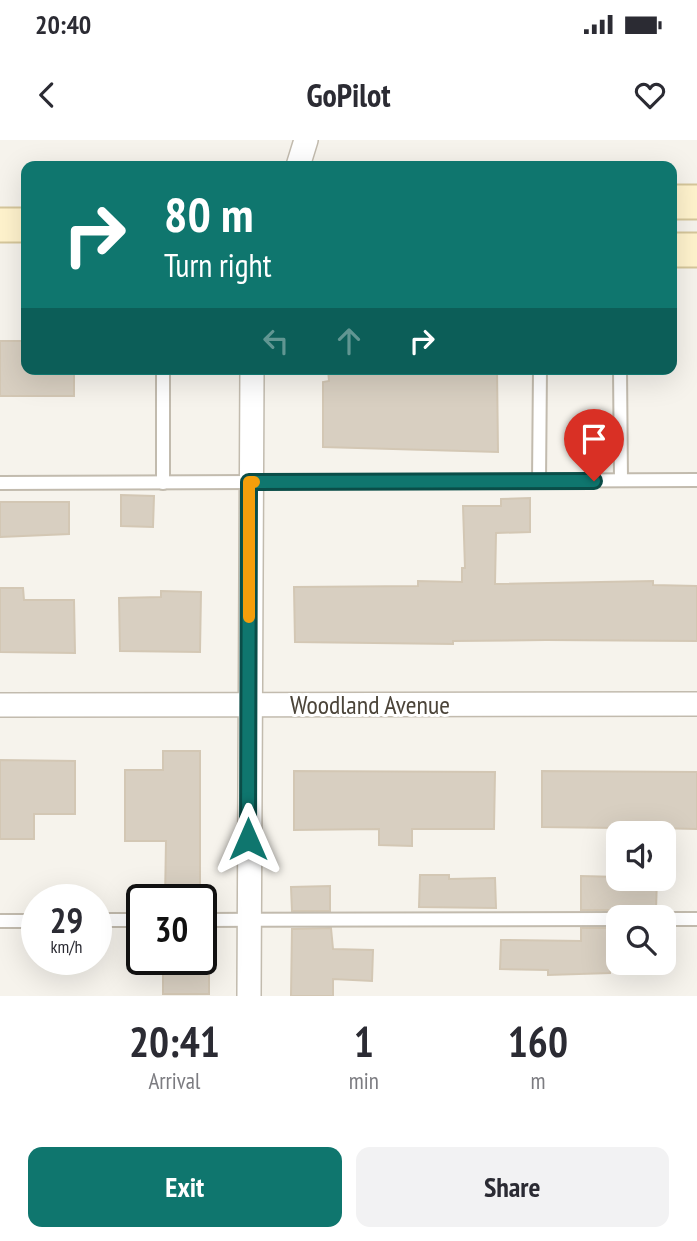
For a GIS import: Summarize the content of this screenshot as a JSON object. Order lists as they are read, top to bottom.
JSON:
{
  "streets": {
    "street": ["Woodland Avenue"]
  },
  "page": {
    "status": "20:40",
    "header": "GoPilot",
    "turn": ["80 m", "Turn right"],
    "speed": "29 km/h",
    "limit": "30",
    "eta": [
      "20:41",
      "Arrival",
      "1",
      "min",
      "160",
      "m"
    ],
    "buttons": ["Exit", "Share"]
  }
}
